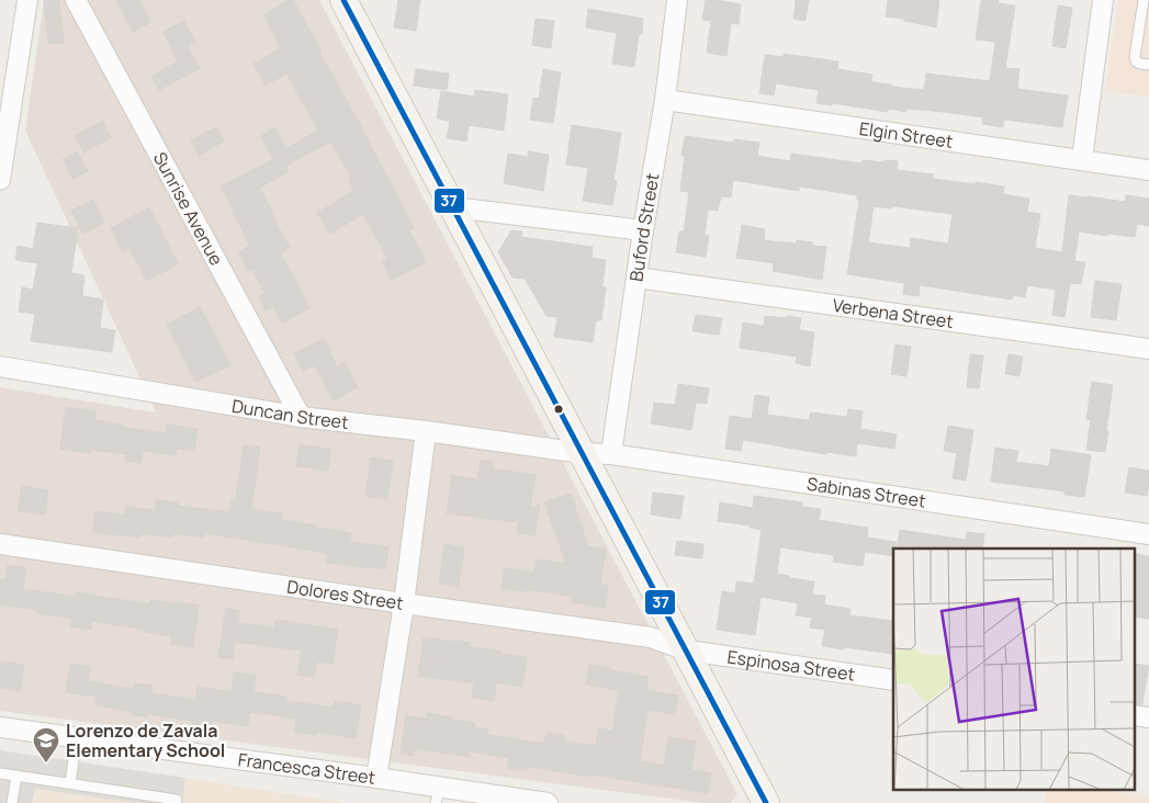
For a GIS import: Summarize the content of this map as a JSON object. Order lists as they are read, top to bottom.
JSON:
{
  "streets": {
    "street": [
      "Elgin Street",
      "Sunrise Avenue",
      "Buford Street",
      "Verbena Street",
      "Duncan Street",
      "Sabinas Street",
      "Dolores Street",
      "Espinosa Street",
      "Francesca Street"
    ]
  },
  "crossings": [
    ["Elgin Street", "Buford Street"],
    ["Sunrise Avenue", "Duncan Street"],
    ["Buford Street", "Verbena Street"],
    ["Buford Street", "Sabinas Street"],
    ["Duncan Street", "Sabinas Street"],
    ["Dolores Street", "Espinosa Street"]
  ],
  "places": {
    "school or university": ["Lorenzo de Zavala Elementary School"]
  },
  "lines": ["transit line 37"]
}
